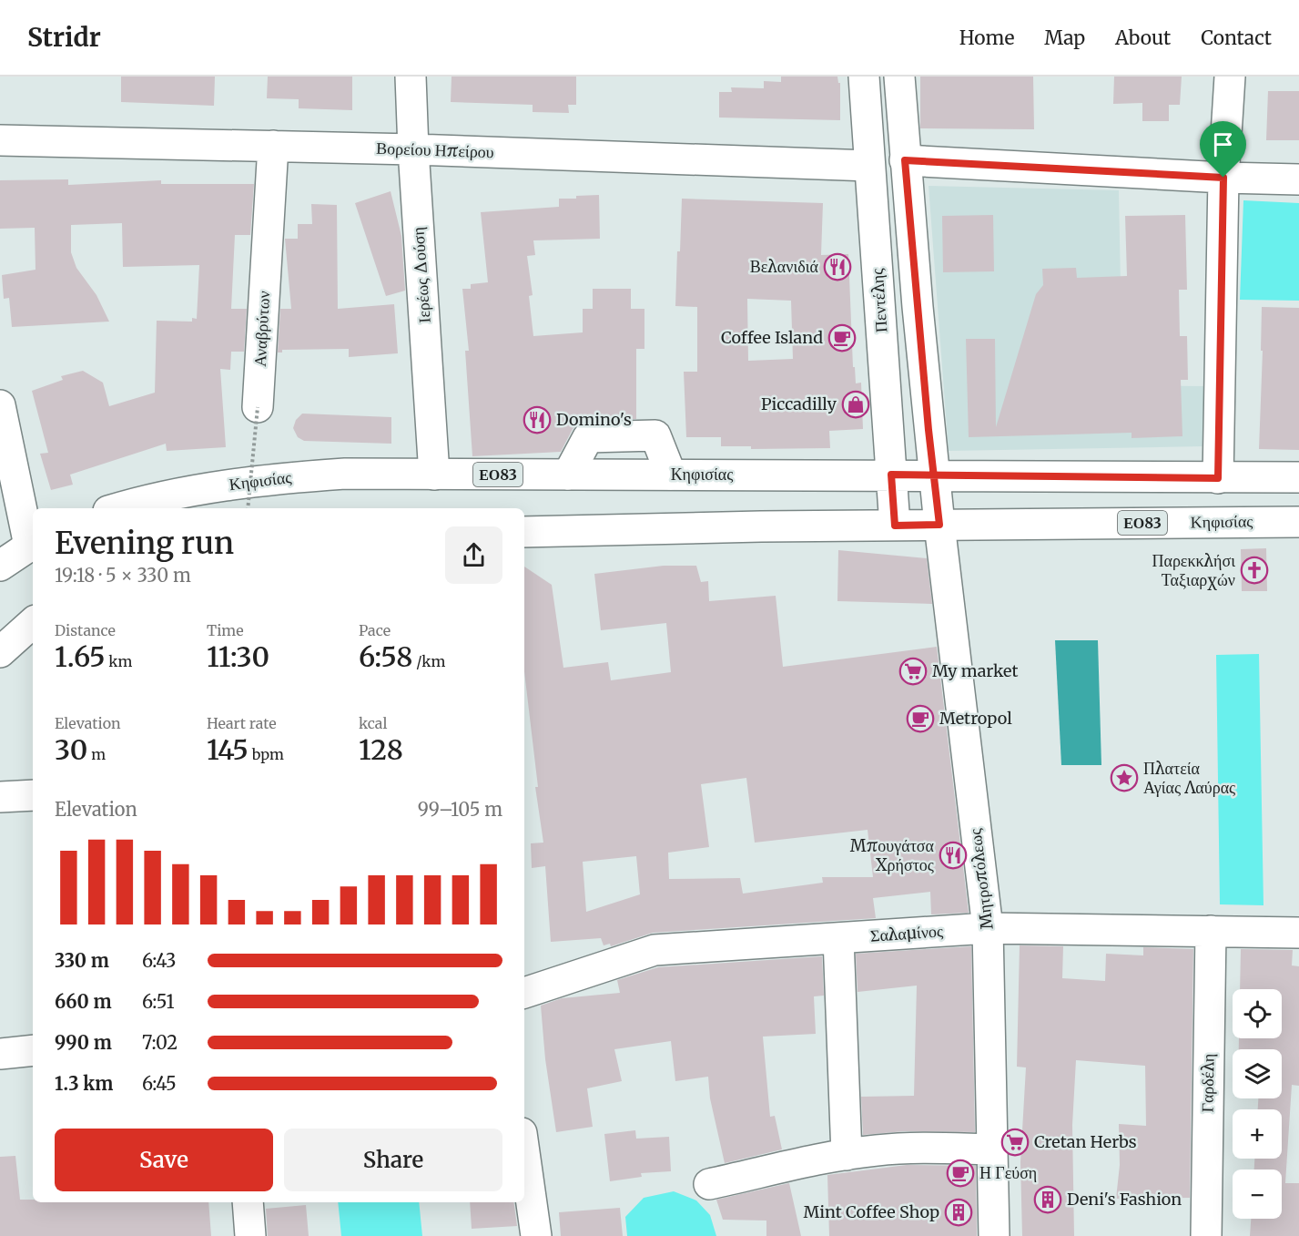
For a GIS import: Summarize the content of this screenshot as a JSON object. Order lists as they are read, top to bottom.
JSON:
{
  "streets": {
    "street": [
      "Βορείου Ηπείρου",
      "Ιερέως Δούση",
      "Πεντέλης",
      "Αναβρύτων",
      "ΕΟ83",
      "Κηφισίας",
      "Μητροπόλεως",
      "Σαλαμίνος",
      "Γαρδέλη"
    ]
  },
  "crossings": [
    ["Βορείου Ηπείρου", "Ιερέως Δούση"],
    ["Βορείου Ηπείρου", "Πεντέλης"],
    ["Βορείου Ηπείρου", "Αναβρύτων"],
    ["Ιερέως Δούση", "Κηφισίας"],
    ["Πεντέλης", "Κηφισίας"],
    ["Κηφισίας", "Μητροπόλεως"],
    ["Μητροπόλεως", "Σαλαμίνος"],
    ["Σαλαμίνος", "Γαρδέλη"]
  ],
  "places": {
    "restaurant": ["Βελανιδιά", "Domino's", "Μπουγάτσα Χρήστος"],
    "cafe": ["Coffee Island", "Metropol", "Η Γεύση"],
    "shop": ["Piccadilly"],
    "church": ["Παρεκκλήσι Ταξιαρχών"],
    "supermarket": ["My market", "Cretan Herbs"],
    "place": ["Πλατεία Αγίας Λαύρας"],
    "building": ["Deni's Fashion", "Mint Coffee Shop"]
  },
  "page": {
    "header": "Stridr",
    "nav": [
      "Home",
      "Map",
      "About",
      "Contact"
    ],
    "heading": ["Evening run", "19:18 · 5 × 330 m"],
    "stats": [
      ["Distance", "1.65 km"],
      ["Time", "11:30"],
      ["Pace", "6:58 /km"],
      ["Elevation", "30 m"],
      ["Heart rate", "145 bpm"],
      ["kcal", "128"]
    ],
    "chart": ["Elevation", "99–105 m"],
    "list": [
      {
        "name": "330 m",
        "note": "6:43"
      },
      {
        "name": "660 m",
        "note": "6:51"
      },
      {
        "name": "990 m",
        "note": "7:02"
      },
      {
        "name": "1.3 km",
        "note": "6:45"
      }
    ],
    "map_buttons": ["+", "−"],
    "buttons": ["Save", "Share"]
  }
}
